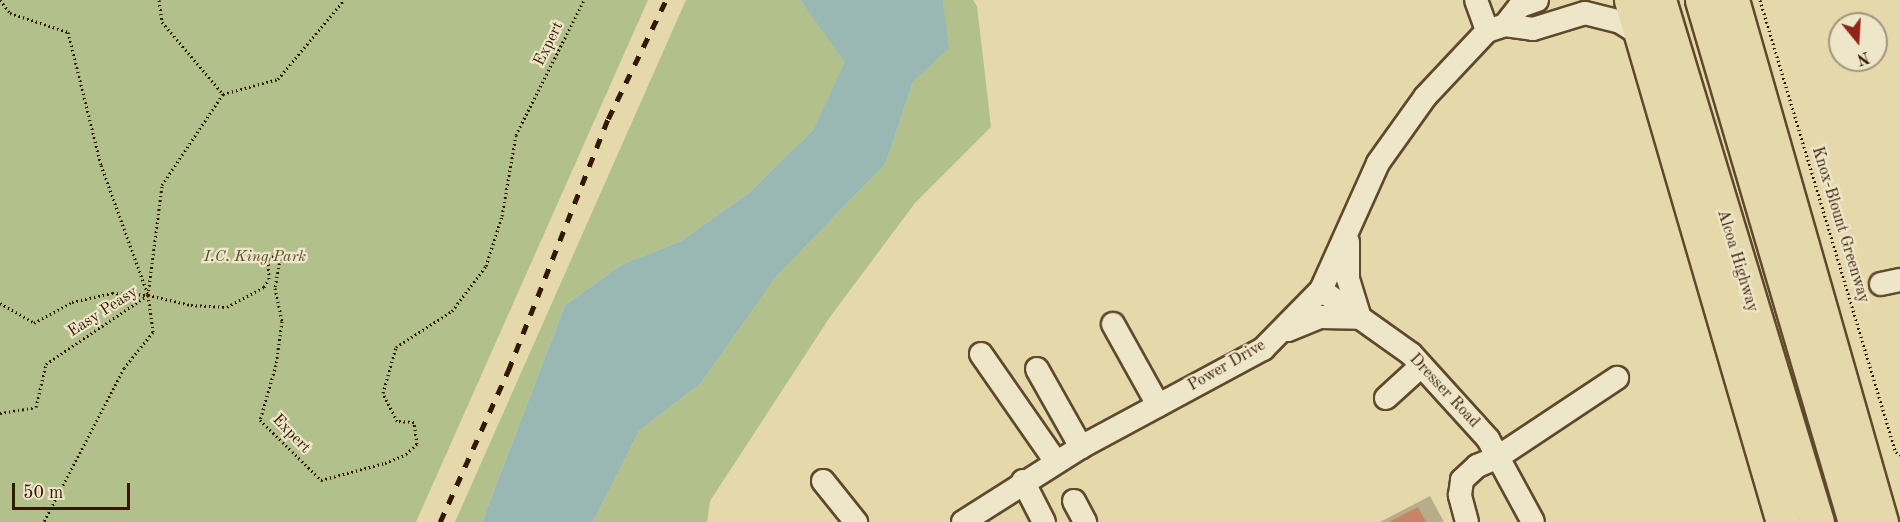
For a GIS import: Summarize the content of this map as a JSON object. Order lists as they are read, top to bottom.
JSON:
{
  "streets": {
    "highway": ["Alcoa Highway"],
    "street": ["Power Drive", "Dresser Road"],
    "path": ["Expert", "Knox-Blount Greenway", "Easy Peasy"]
  },
  "crossings": [
    ["Expert", "Easy Peasy"],
    ["Power Drive", "Dresser Road"]
  ],
  "parks": ["I.C. King Park"],
  "scale_bar": "50 m",
  "north": "bottom"
}
